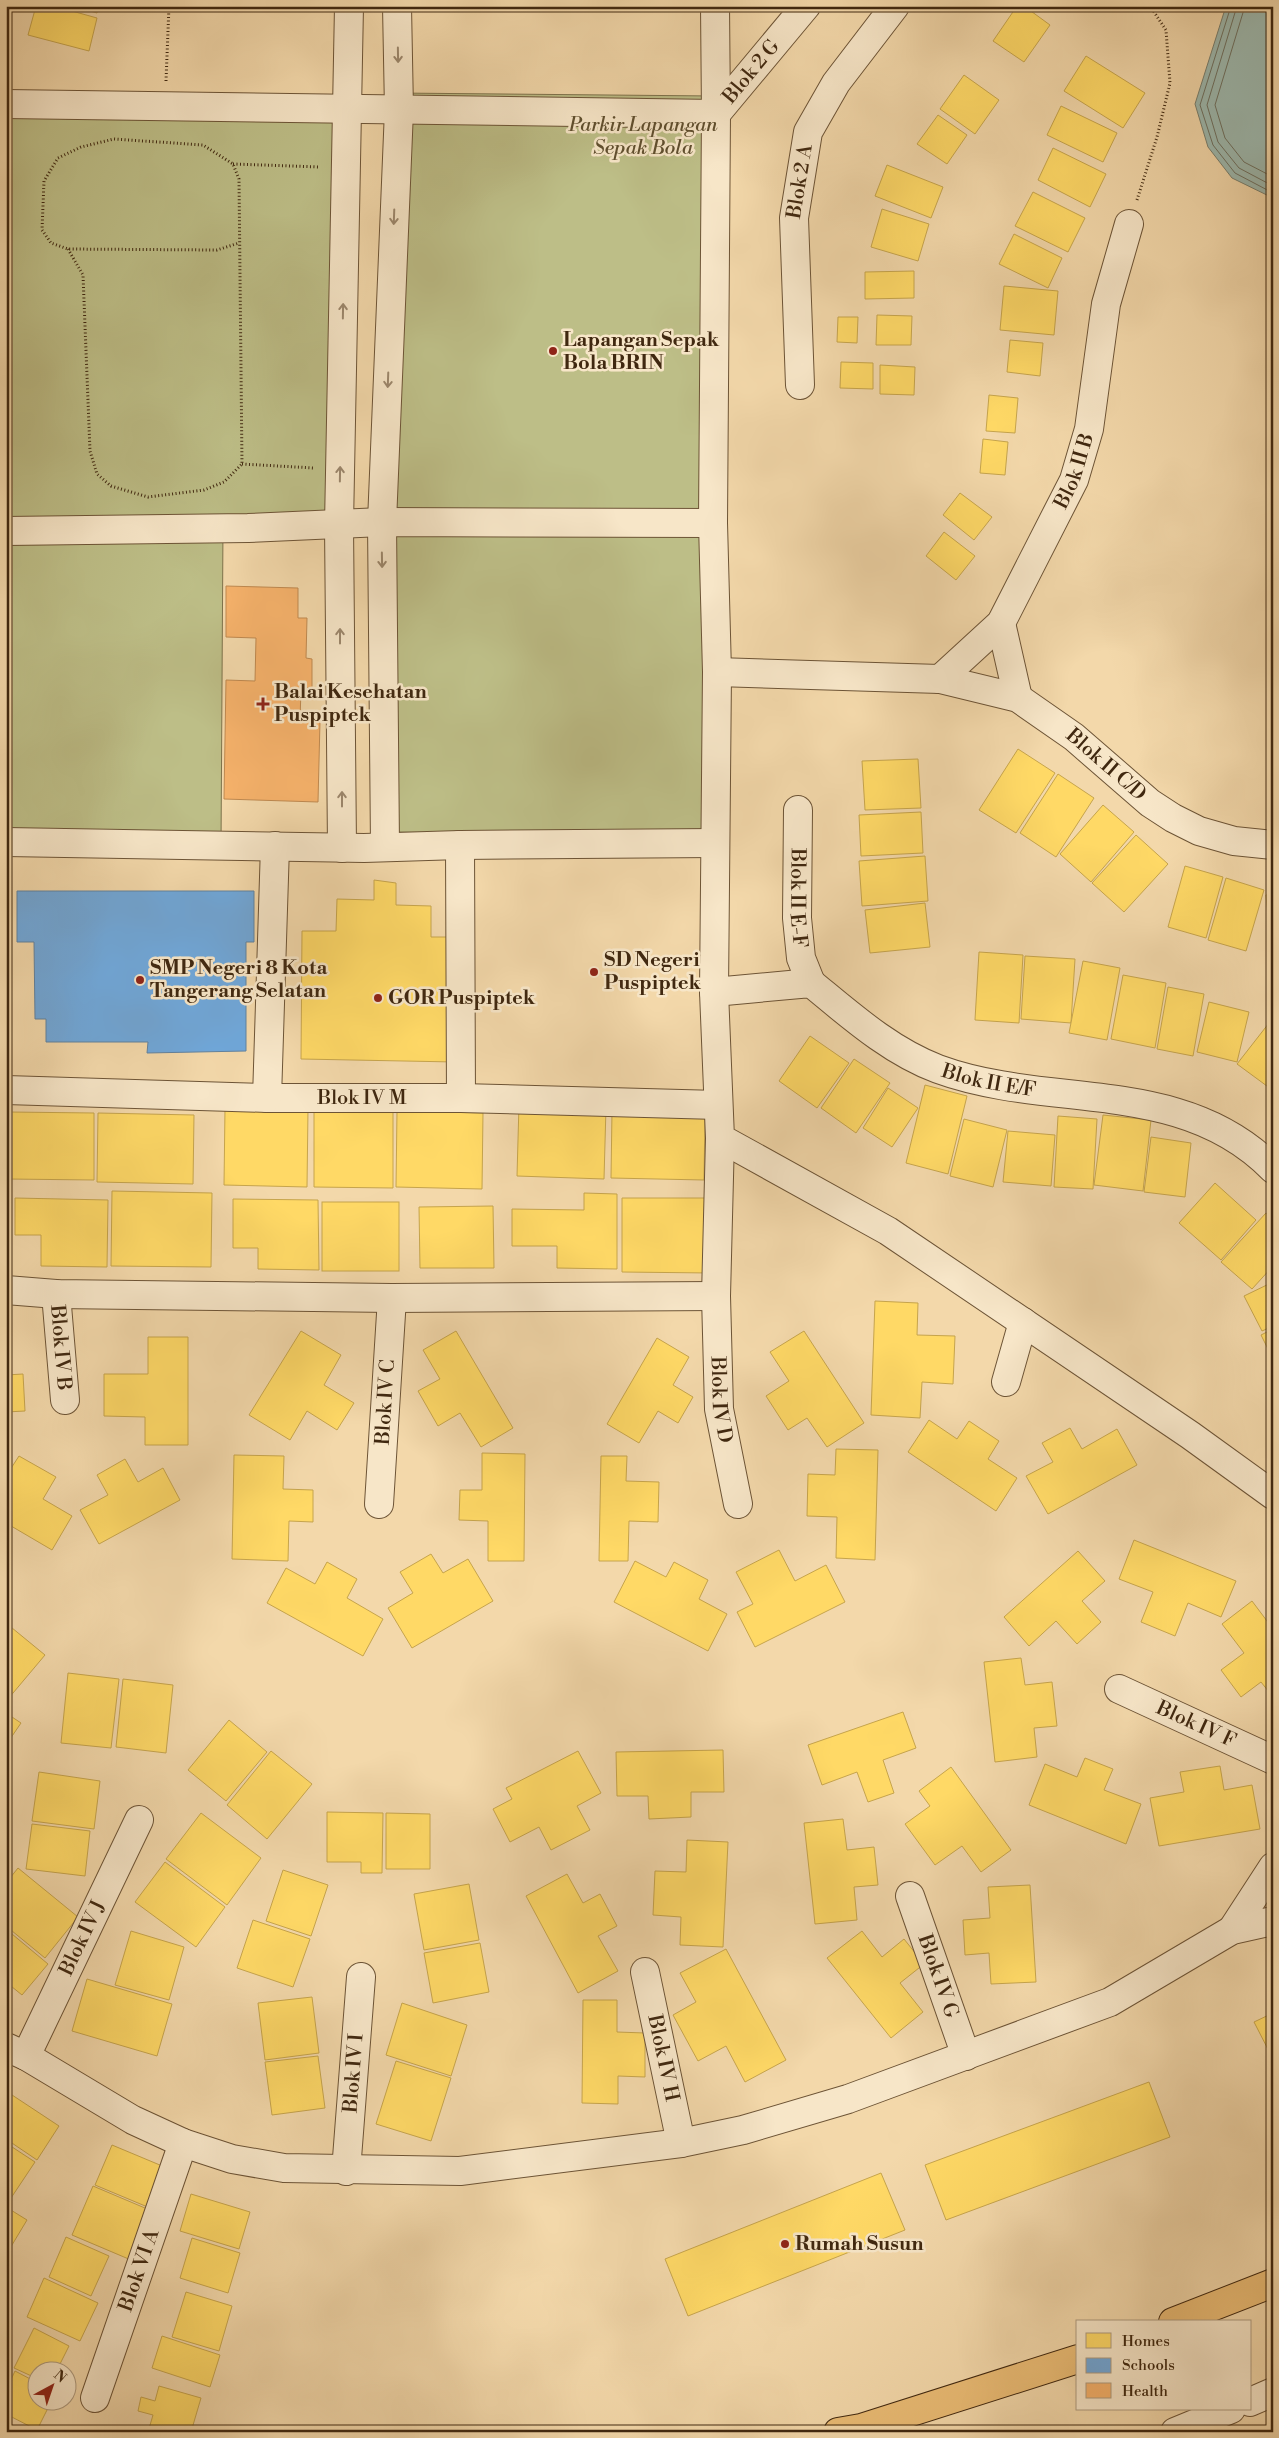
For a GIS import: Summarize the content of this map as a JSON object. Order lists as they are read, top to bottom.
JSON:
{
  "streets": {
    "street": [
      "Blok 2 G",
      "Blok 2 A",
      "Blok II B",
      "Blok II C/D",
      "Blok II E-F",
      "Blok II E/F",
      "Blok IV M",
      "Blok IV B",
      "Blok IV D",
      "Blok IV C",
      "Blok IV F",
      "Blok IV J",
      "Blok IV G",
      "Blok IV H",
      "Blok IV I",
      "Blok VI A"
    ]
  },
  "crossings": [
    ["Blok 2 G", "Blok IV D"],
    ["Blok II B", "Blok II C/D"],
    ["Blok II C/D", "Blok IV D"],
    ["Blok II E-F", "Blok II E/F"],
    ["Blok IV M", "Blok IV D"]
  ],
  "parks": ["Parkir Lapangan Sepak Bola"],
  "places": {
    "other": [
      "Lapangan Sepak Bola BRIN",
      "SD Negeri Puspiptek",
      "SMP Negeri 8 Kota Tangerang Selatan",
      "GOR Puspiptek",
      "Rumah Susun"
    ],
    "health": ["Balai Kesehatan Puspiptek"]
  },
  "legend": ["Homes", "Schools", "Health"],
  "north": "top right"
}
